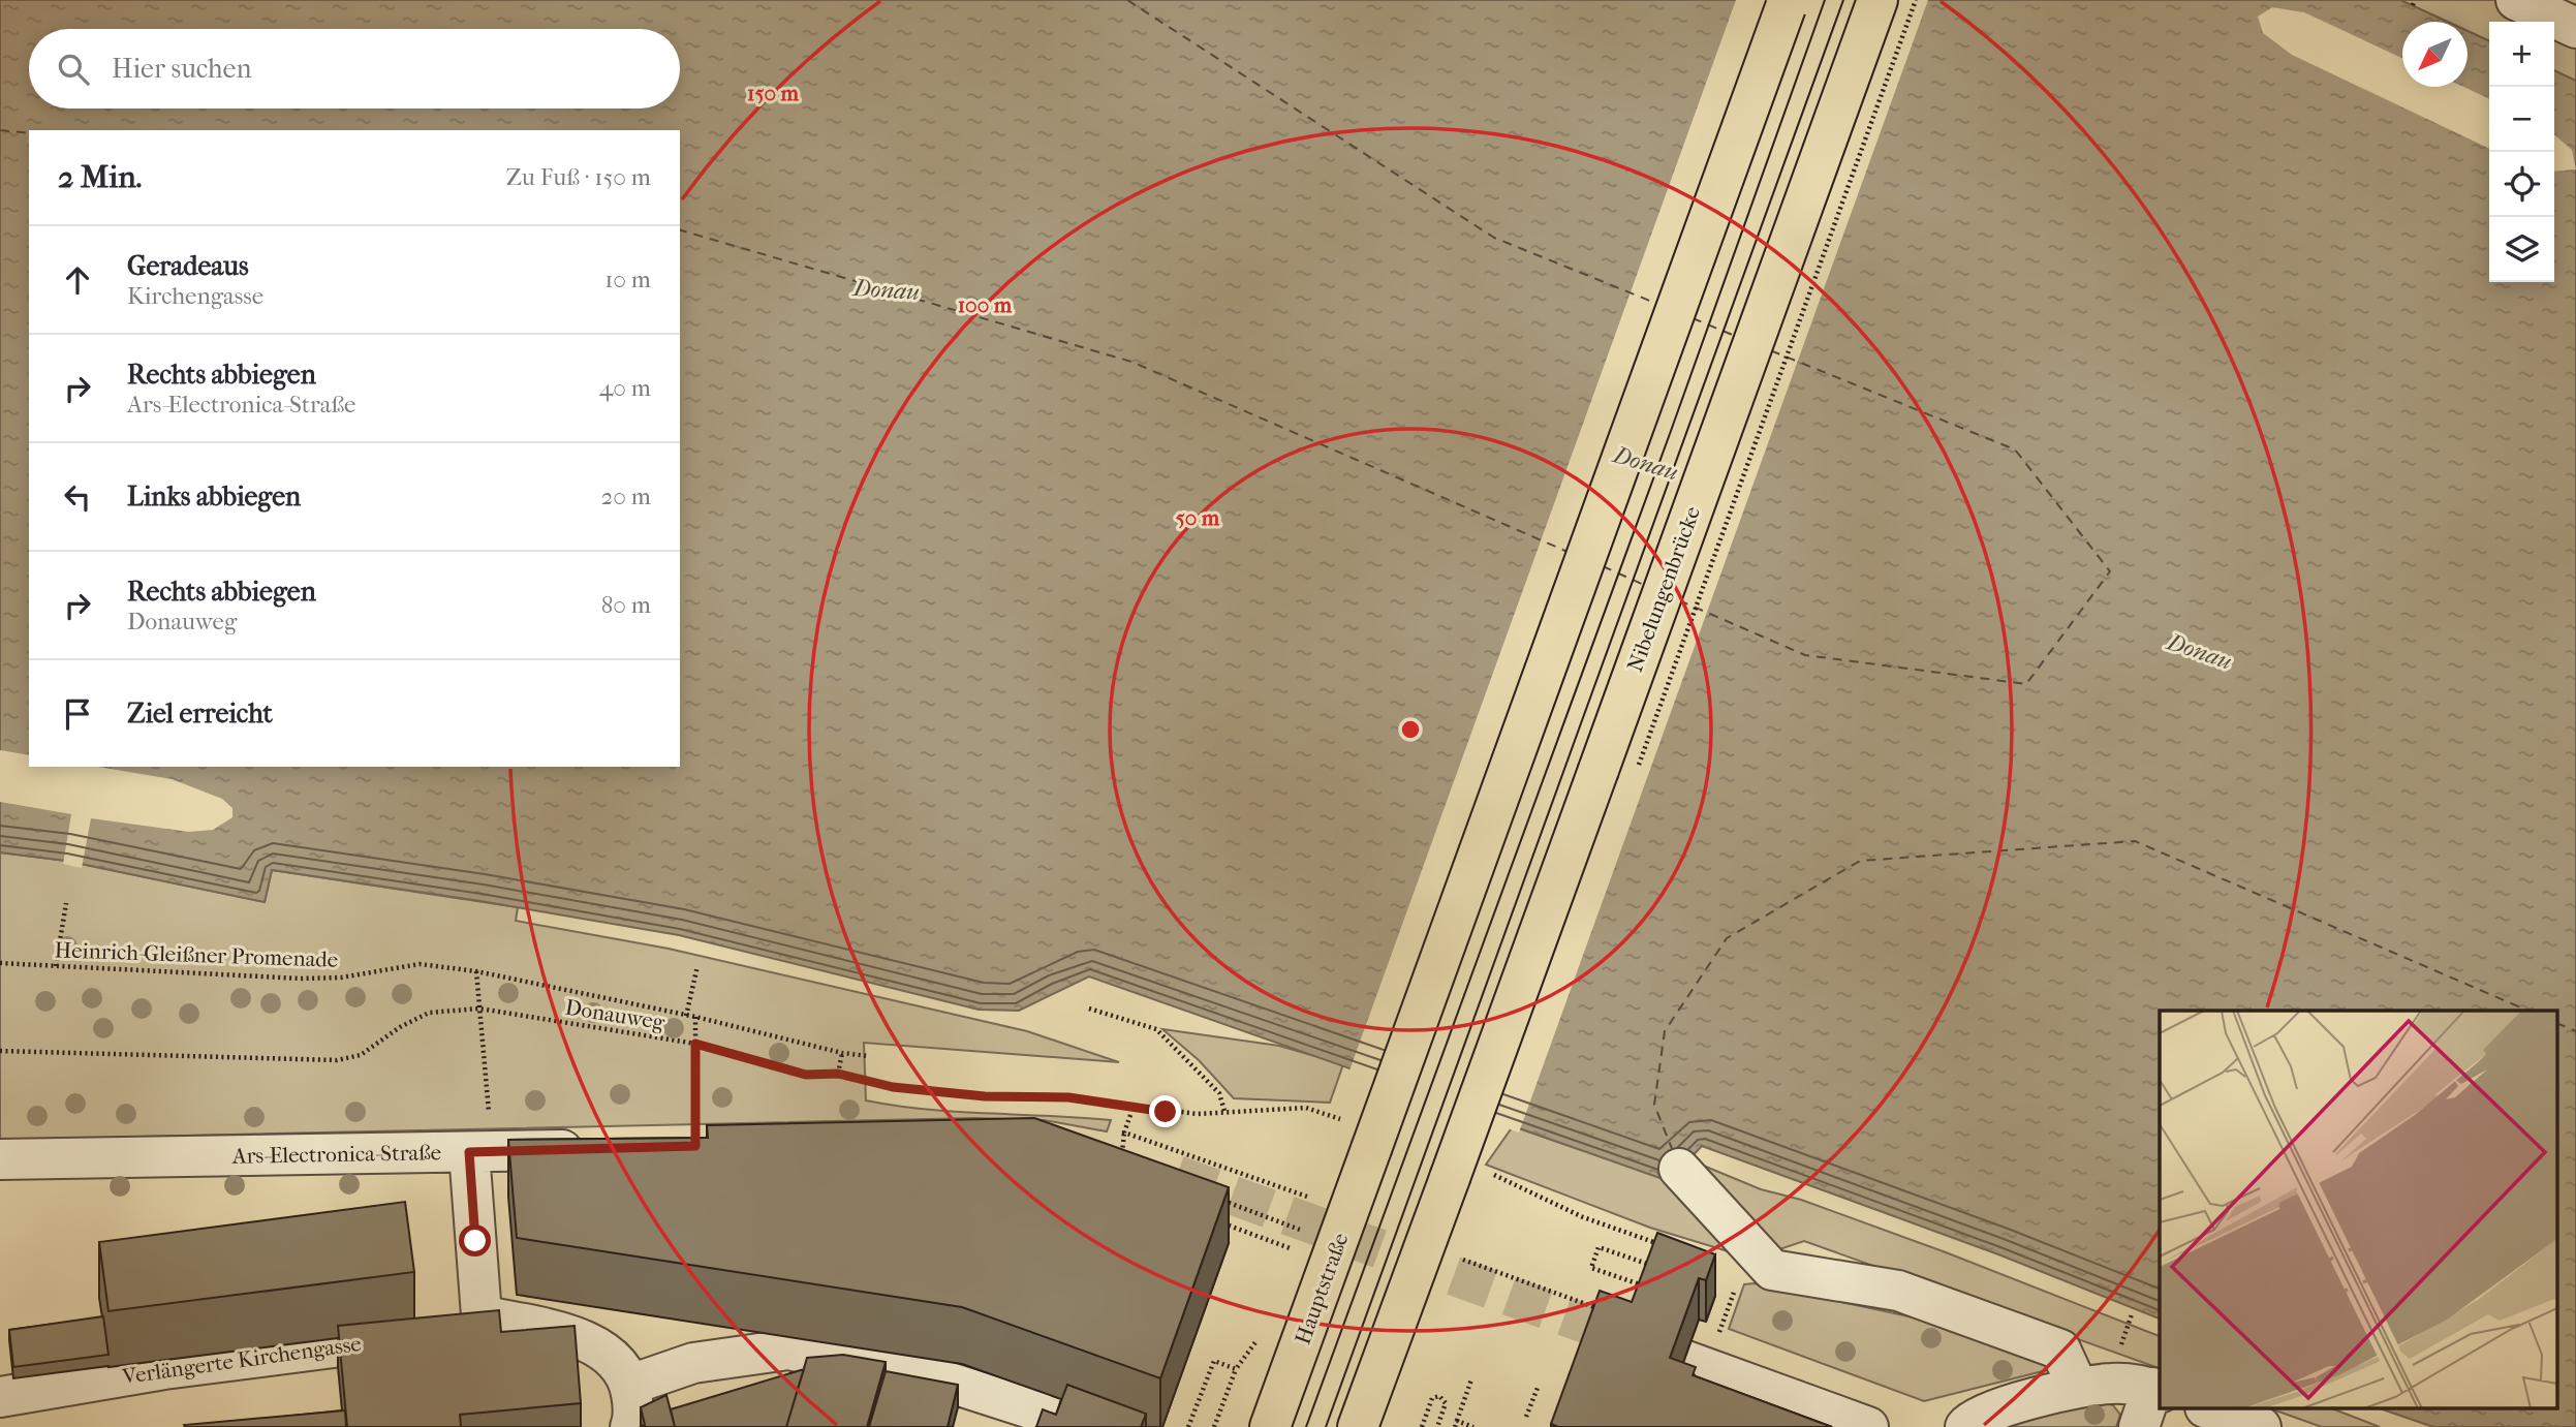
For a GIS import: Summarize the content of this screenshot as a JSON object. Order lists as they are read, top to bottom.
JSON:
{
  "streets": {
    "main road": ["Nibelungenbrücke", "Hauptstraße"],
    "street": ["Ars-Electronica-Straße", "Verlängerte Kirchengasse"],
    "path": ["Heinrich-Gleißner Promenade", "Donauweg"]
  },
  "water": ["Donau"],
  "north": "bottom left",
  "page": {
    "map_buttons": ["+", "−"],
    "search": "Hier suchen",
    "heading": ["2 Min.", "Zu Fuß · 150 m"],
    "list": [
      ["Geradeaus", "Kirchengasse", "10 m"],
      ["Rechts abbiegen", "Ars-Electronica-Straße", "40 m"],
      ["Links abbiegen", "20 m"],
      ["Rechts abbiegen", "Donauweg", "80 m"],
      "Ziel erreicht"
    ]
  },
  "rings": ["150 m", "100 m", "50 m"]
}
